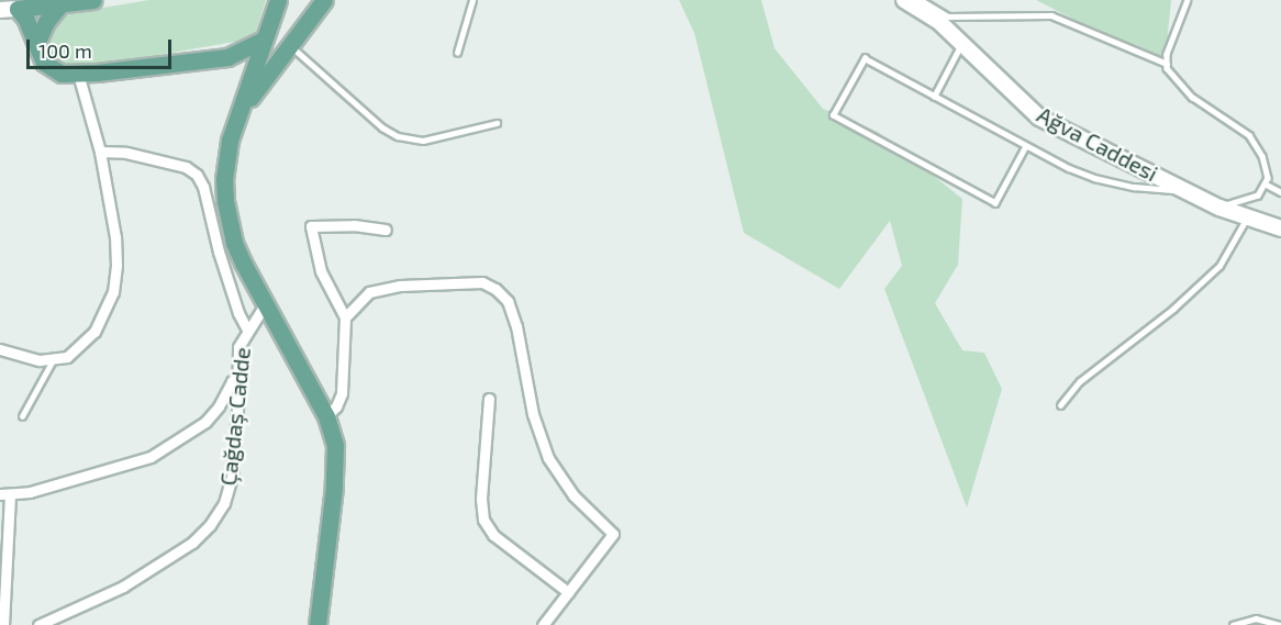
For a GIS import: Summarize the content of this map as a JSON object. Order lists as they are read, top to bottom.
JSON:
{
  "streets": {
    "street": ["Ağva Caddesi", "Çağdaş Cadde"]
  },
  "scale_bar": "100 m"
}
